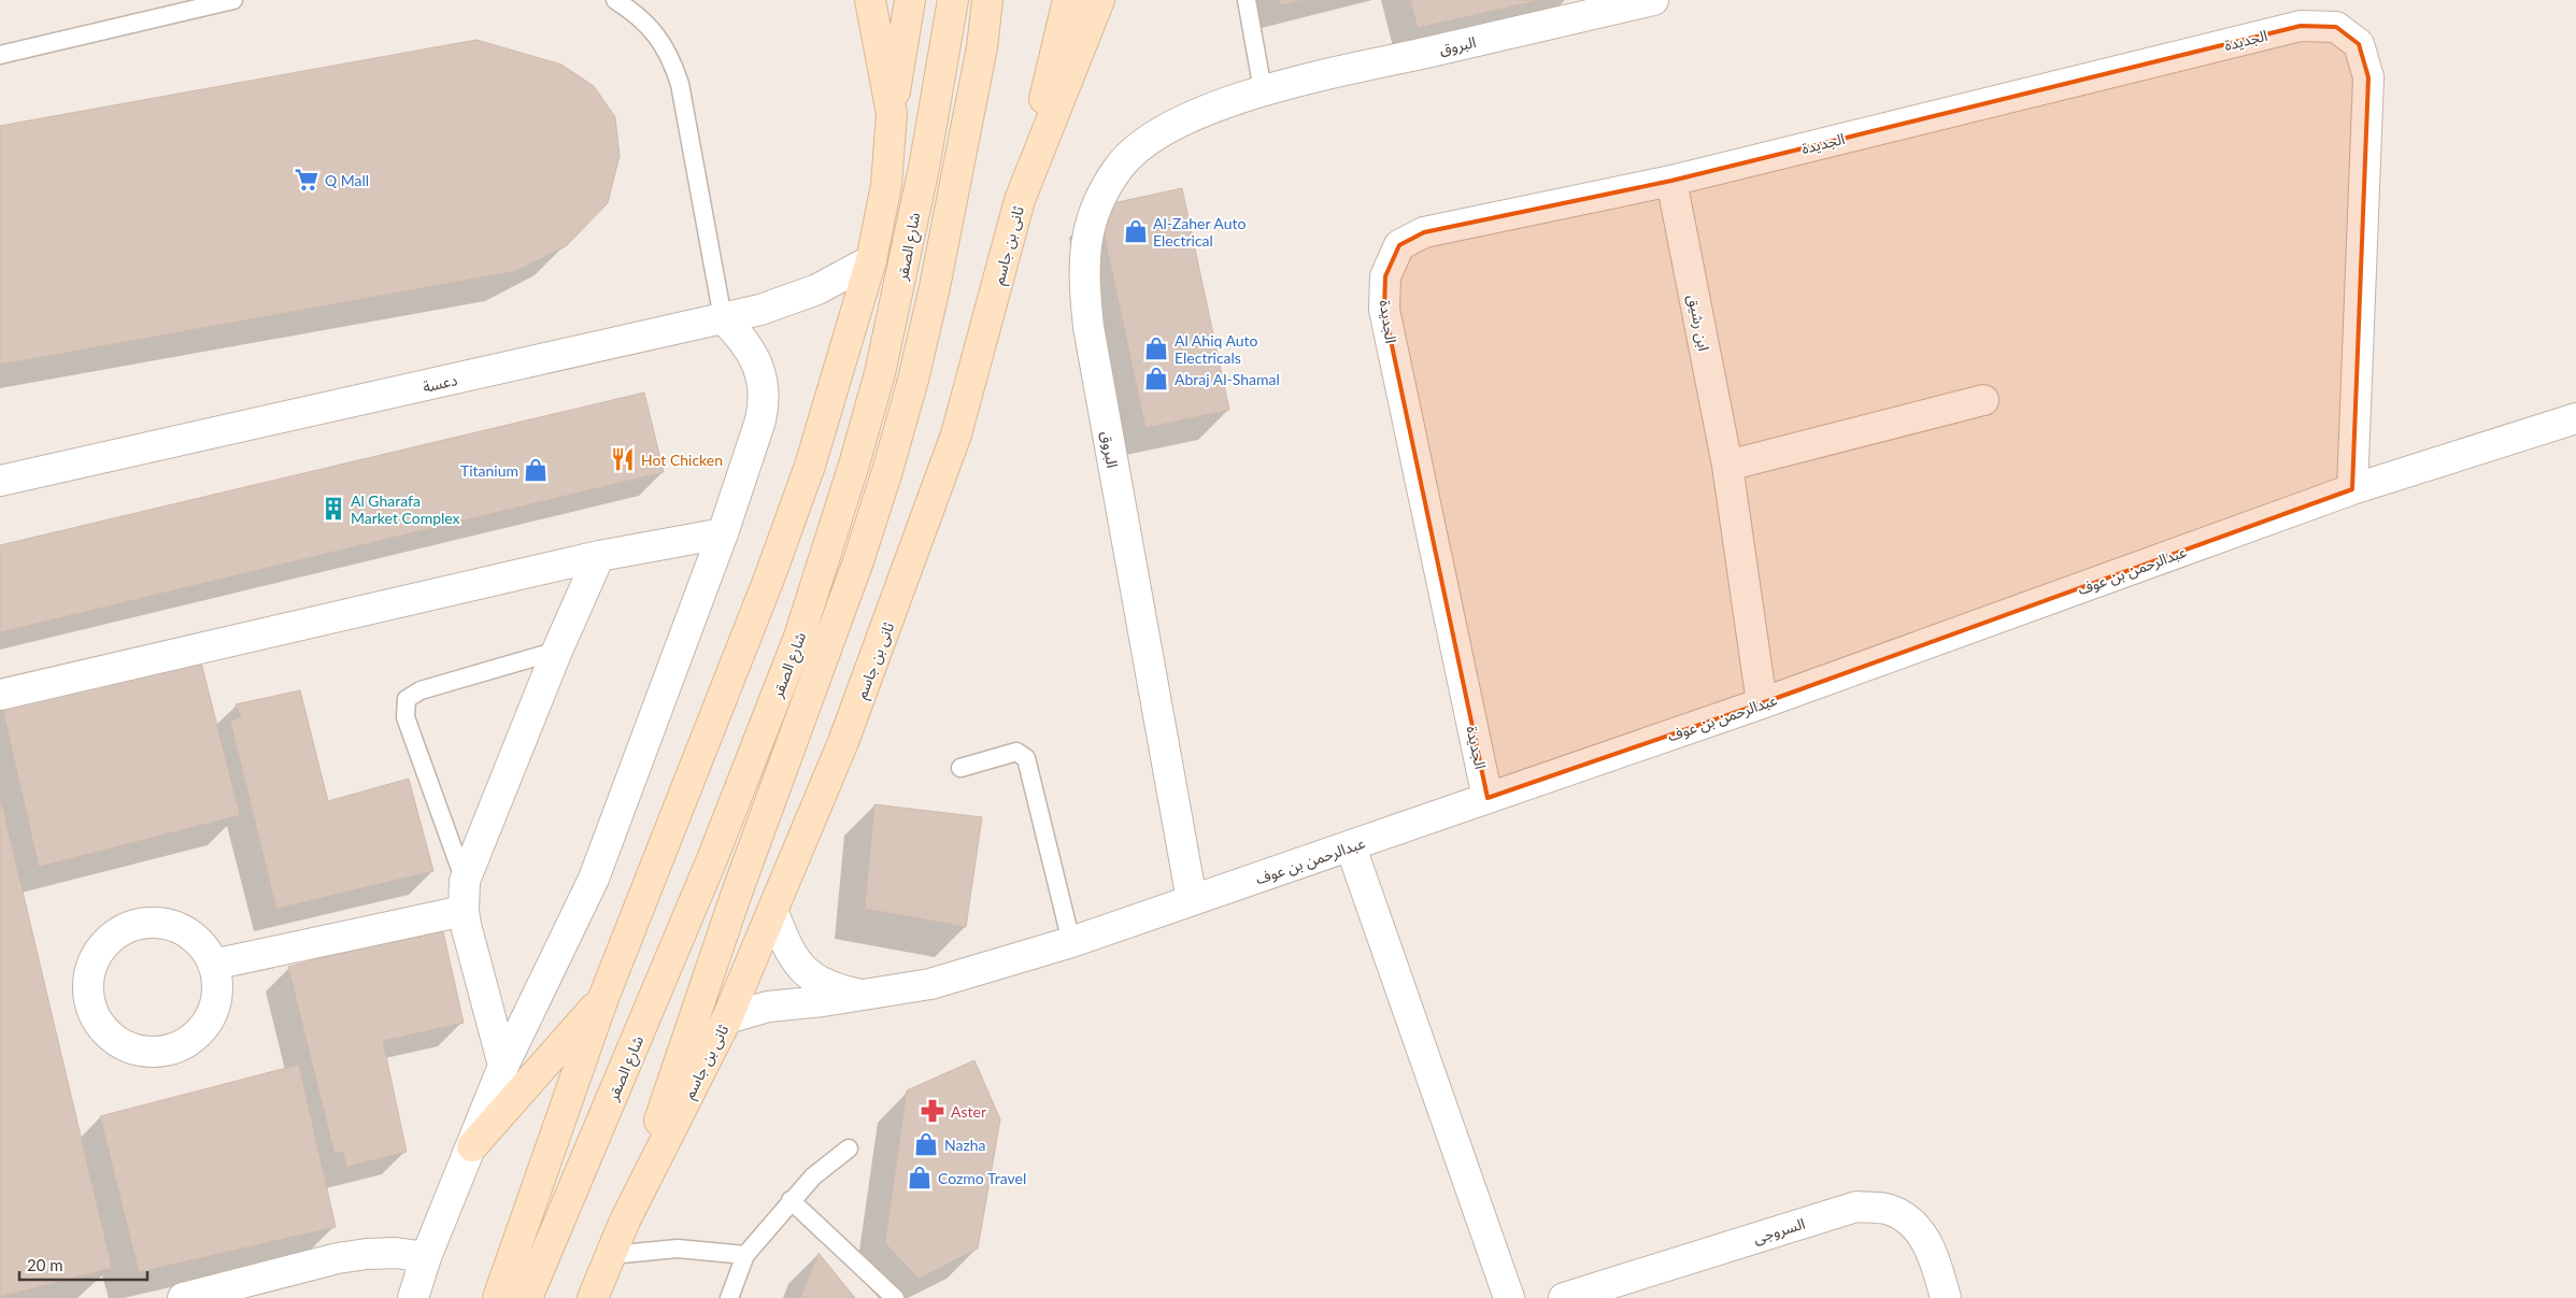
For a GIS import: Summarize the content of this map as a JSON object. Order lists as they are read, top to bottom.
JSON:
{
  "streets": {
    "main road": ["ثانى بن جاسم", "شارع الصقر"],
    "street": [
      "الجديدة",
      "البروق",
      "ابن رشيق",
      "دعسة",
      "عبدالرحمن بن عوف",
      "السروجى"
    ]
  },
  "crossings": [
    ["الجديدة", "ابن رشيق"],
    ["الجديدة", "عبدالرحمن بن عوف"],
    ["البروق", "عبدالرحمن بن عوف"],
    ["ثانى بن جاسم", "شارع الصقر"],
    ["ثانى بن جاسم", "عبدالرحمن بن عوف"],
    ["ابن رشيق", "عبدالرحمن بن عوف"]
  ],
  "places": {
    "supermarket": ["Q Mall"],
    "shop": [
      "Al-Zaher Auto Electrical",
      "Al Ahiq Auto Electricals",
      "Abraj Al-Shamal",
      "Titanium",
      "Nazha",
      "Cozmo Travel"
    ],
    "restaurant": ["Hot Chicken"],
    "building": ["Al Gharafa Market Complex"],
    "pharmacy": ["Aster"]
  },
  "scale_bar": "20 m"
}
